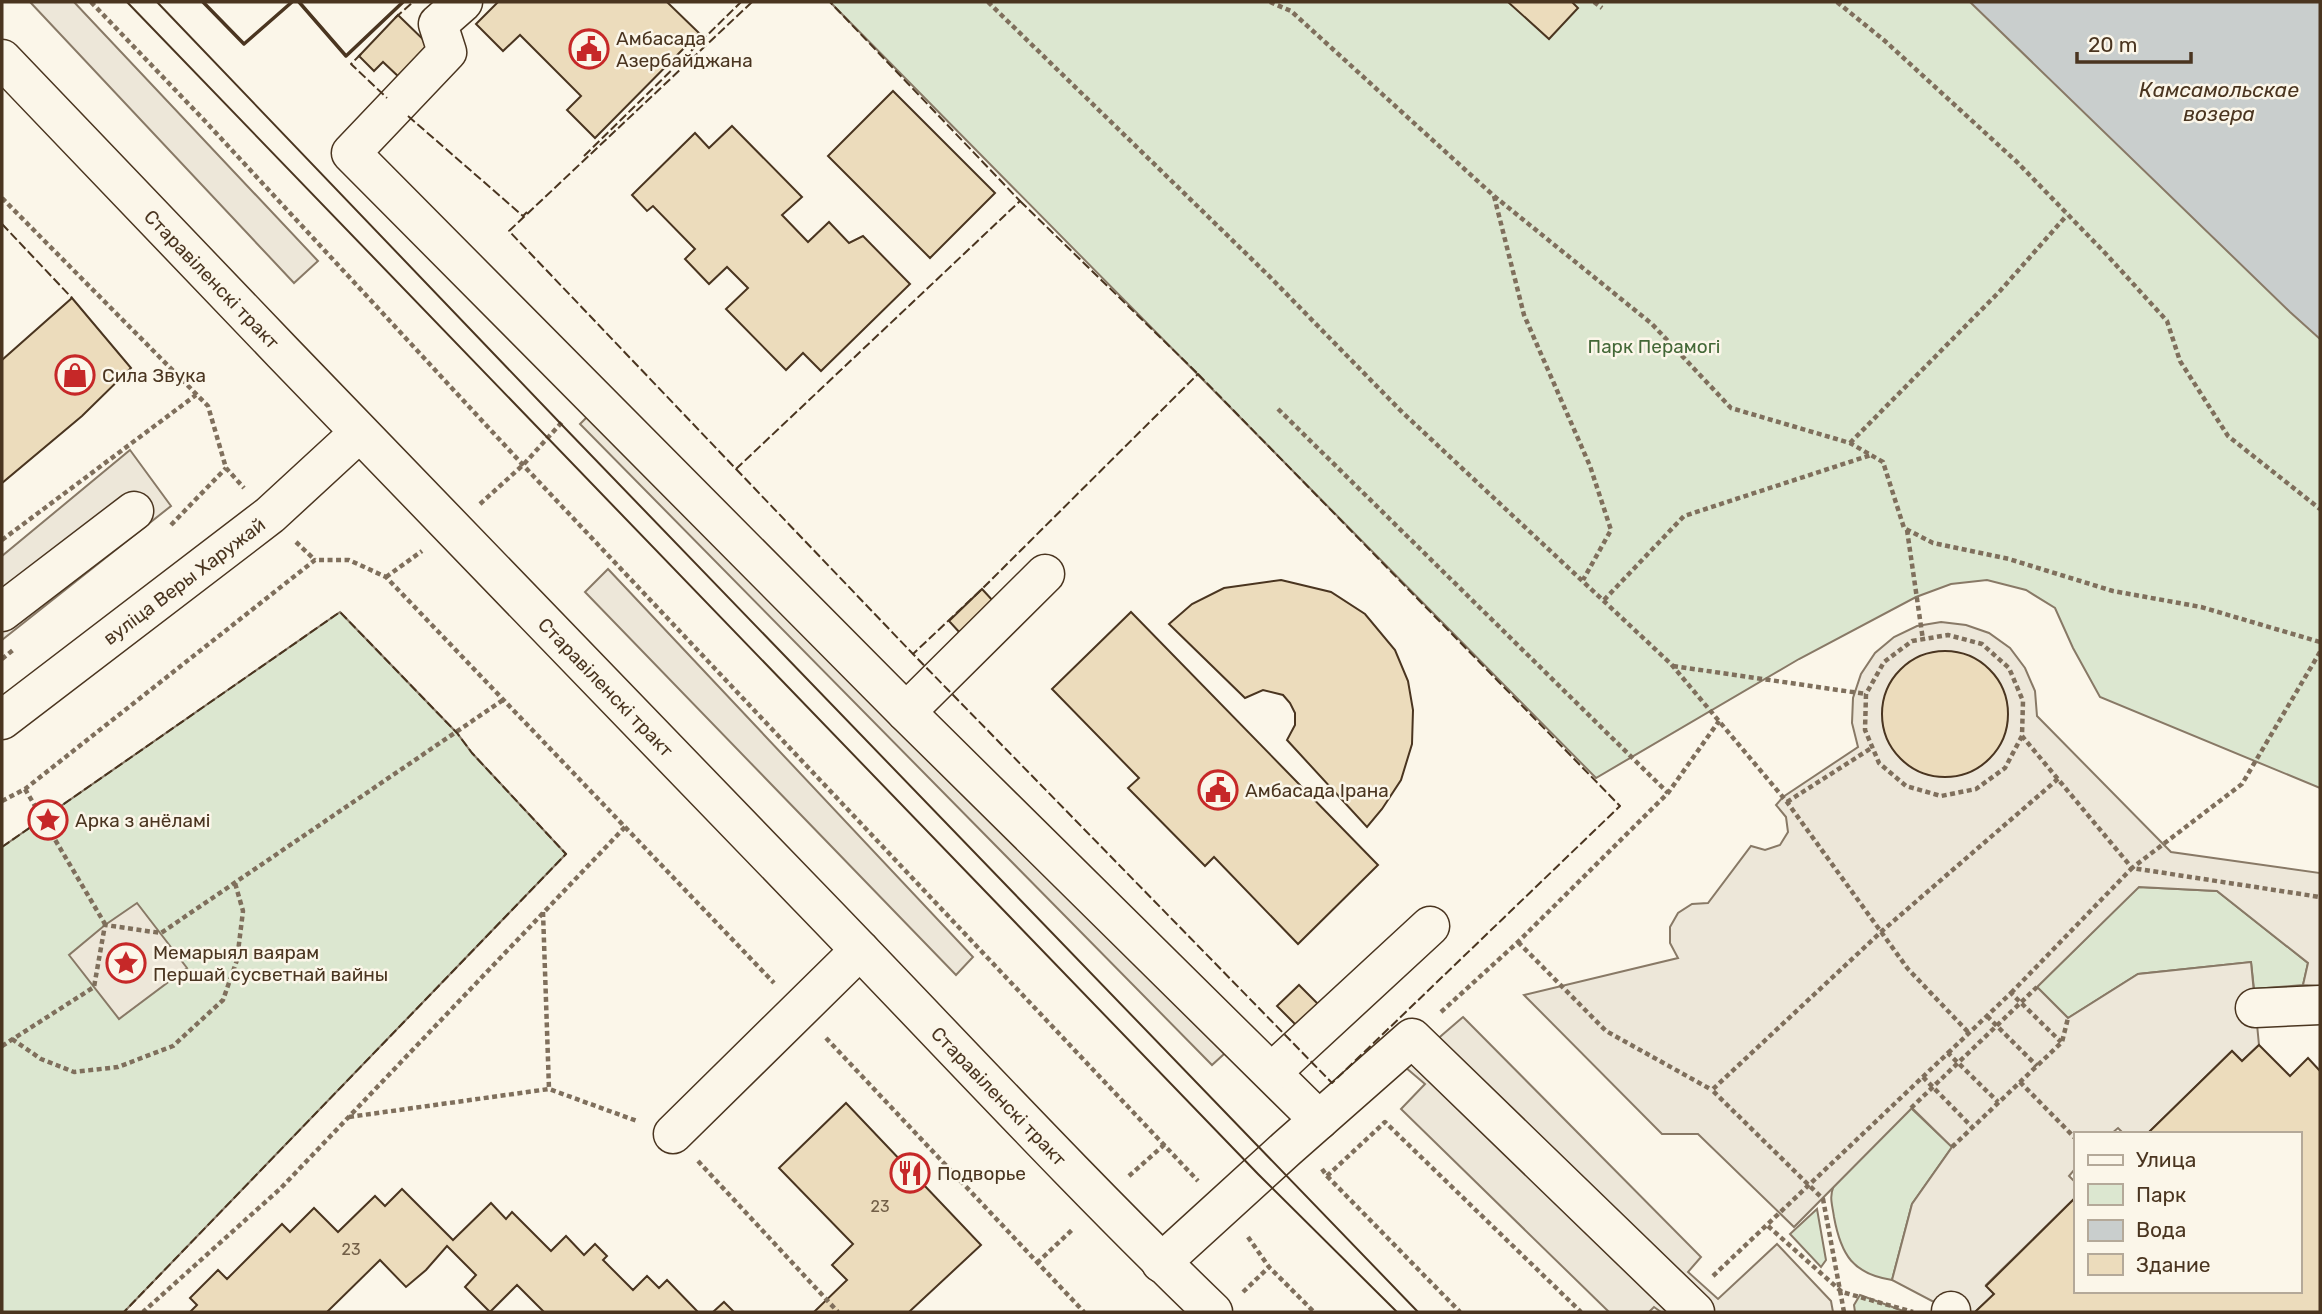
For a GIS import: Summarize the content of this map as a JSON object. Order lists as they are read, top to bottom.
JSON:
{
  "streets": {
    "main road": ["Старавіленскі тракт", "вуліца Веры Харужай"]
  },
  "crossings": [
    ["Старавіленскі тракт", "вуліца Веры Харужай"]
  ],
  "water": ["Камсамольскае возера"],
  "parks": ["Парк Перамогі"],
  "places": {
    "public building": ["Амбасада Азербайджана", "Амбасада Ірана"],
    "shop": ["Сила Звука"],
    "place": ["Арка з анёламі", "Мемарыял ваярам Першай сусветнай вайны"],
    "restaurant": ["Подворье"]
  },
  "house_numbers": ["23", "23"],
  "legend": [
    "Улица",
    "Парк",
    "Вода",
    "Здание"
  ],
  "scale_bar": "20 m"
}
